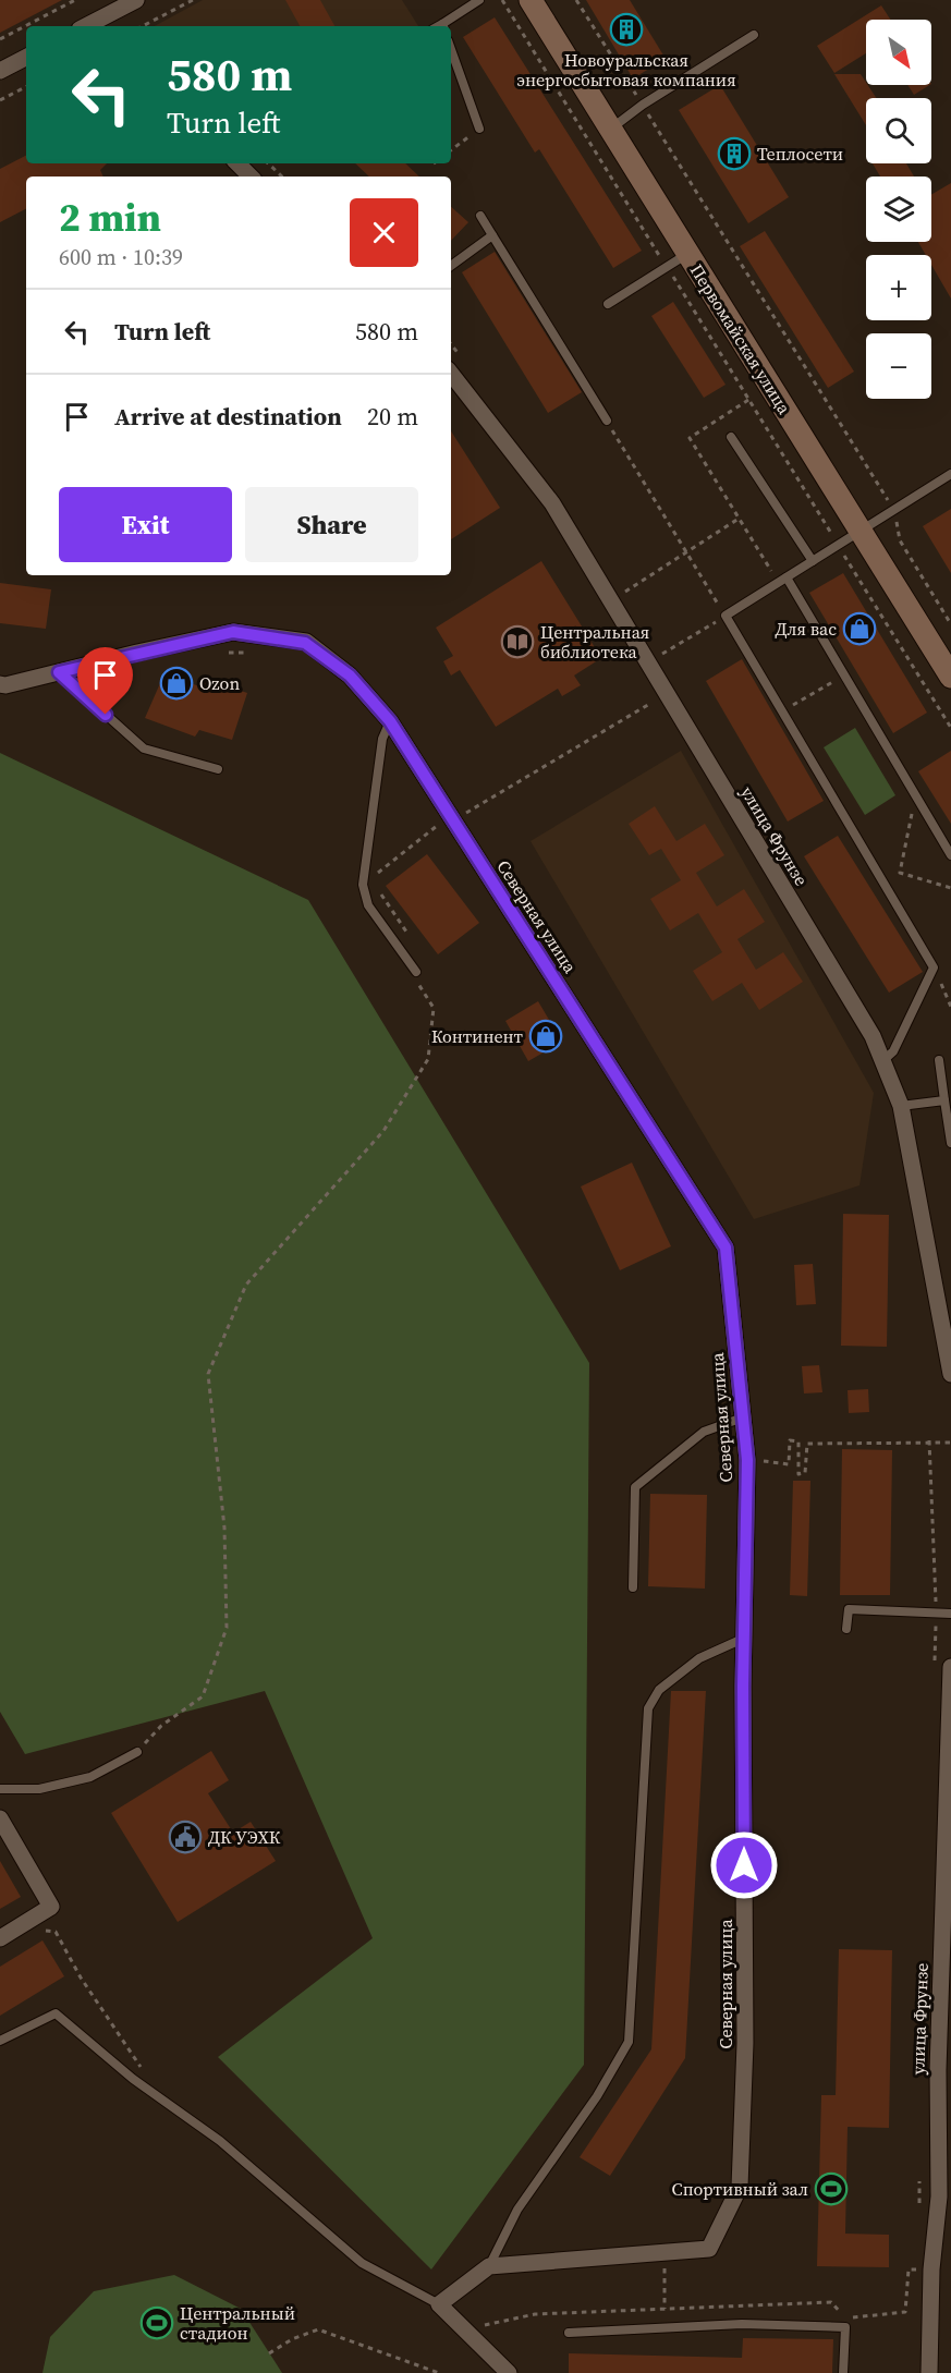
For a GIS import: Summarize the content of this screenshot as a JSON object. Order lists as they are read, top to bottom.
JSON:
{
  "streets": {
    "main road": ["Первомайская улица"],
    "street": ["улица Фрунзе", "Северная улица"]
  },
  "places": {
    "building": ["Новоуральская энергосбытовая компания", "Теплосети"],
    "shop": ["Для вас", "Ozon", "Континент"],
    "library": ["Центральная библиотека"],
    "public building": ["ДК УЭХК"],
    "sports": ["Спортивный зал", "Центральный стадион"]
  },
  "north": "bottom right",
  "page": {
    "map_buttons": ["+", "−"],
    "turn": ["580 m", "Turn left"],
    "heading": ["2 min", "600 m · 10:39"],
    "list": [
      {
        "name": "Turn left",
        "value": "580 m"
      },
      {
        "name": "Arrive at destination",
        "value": "20 m"
      }
    ],
    "buttons": ["Exit", "Share"]
  }
}
